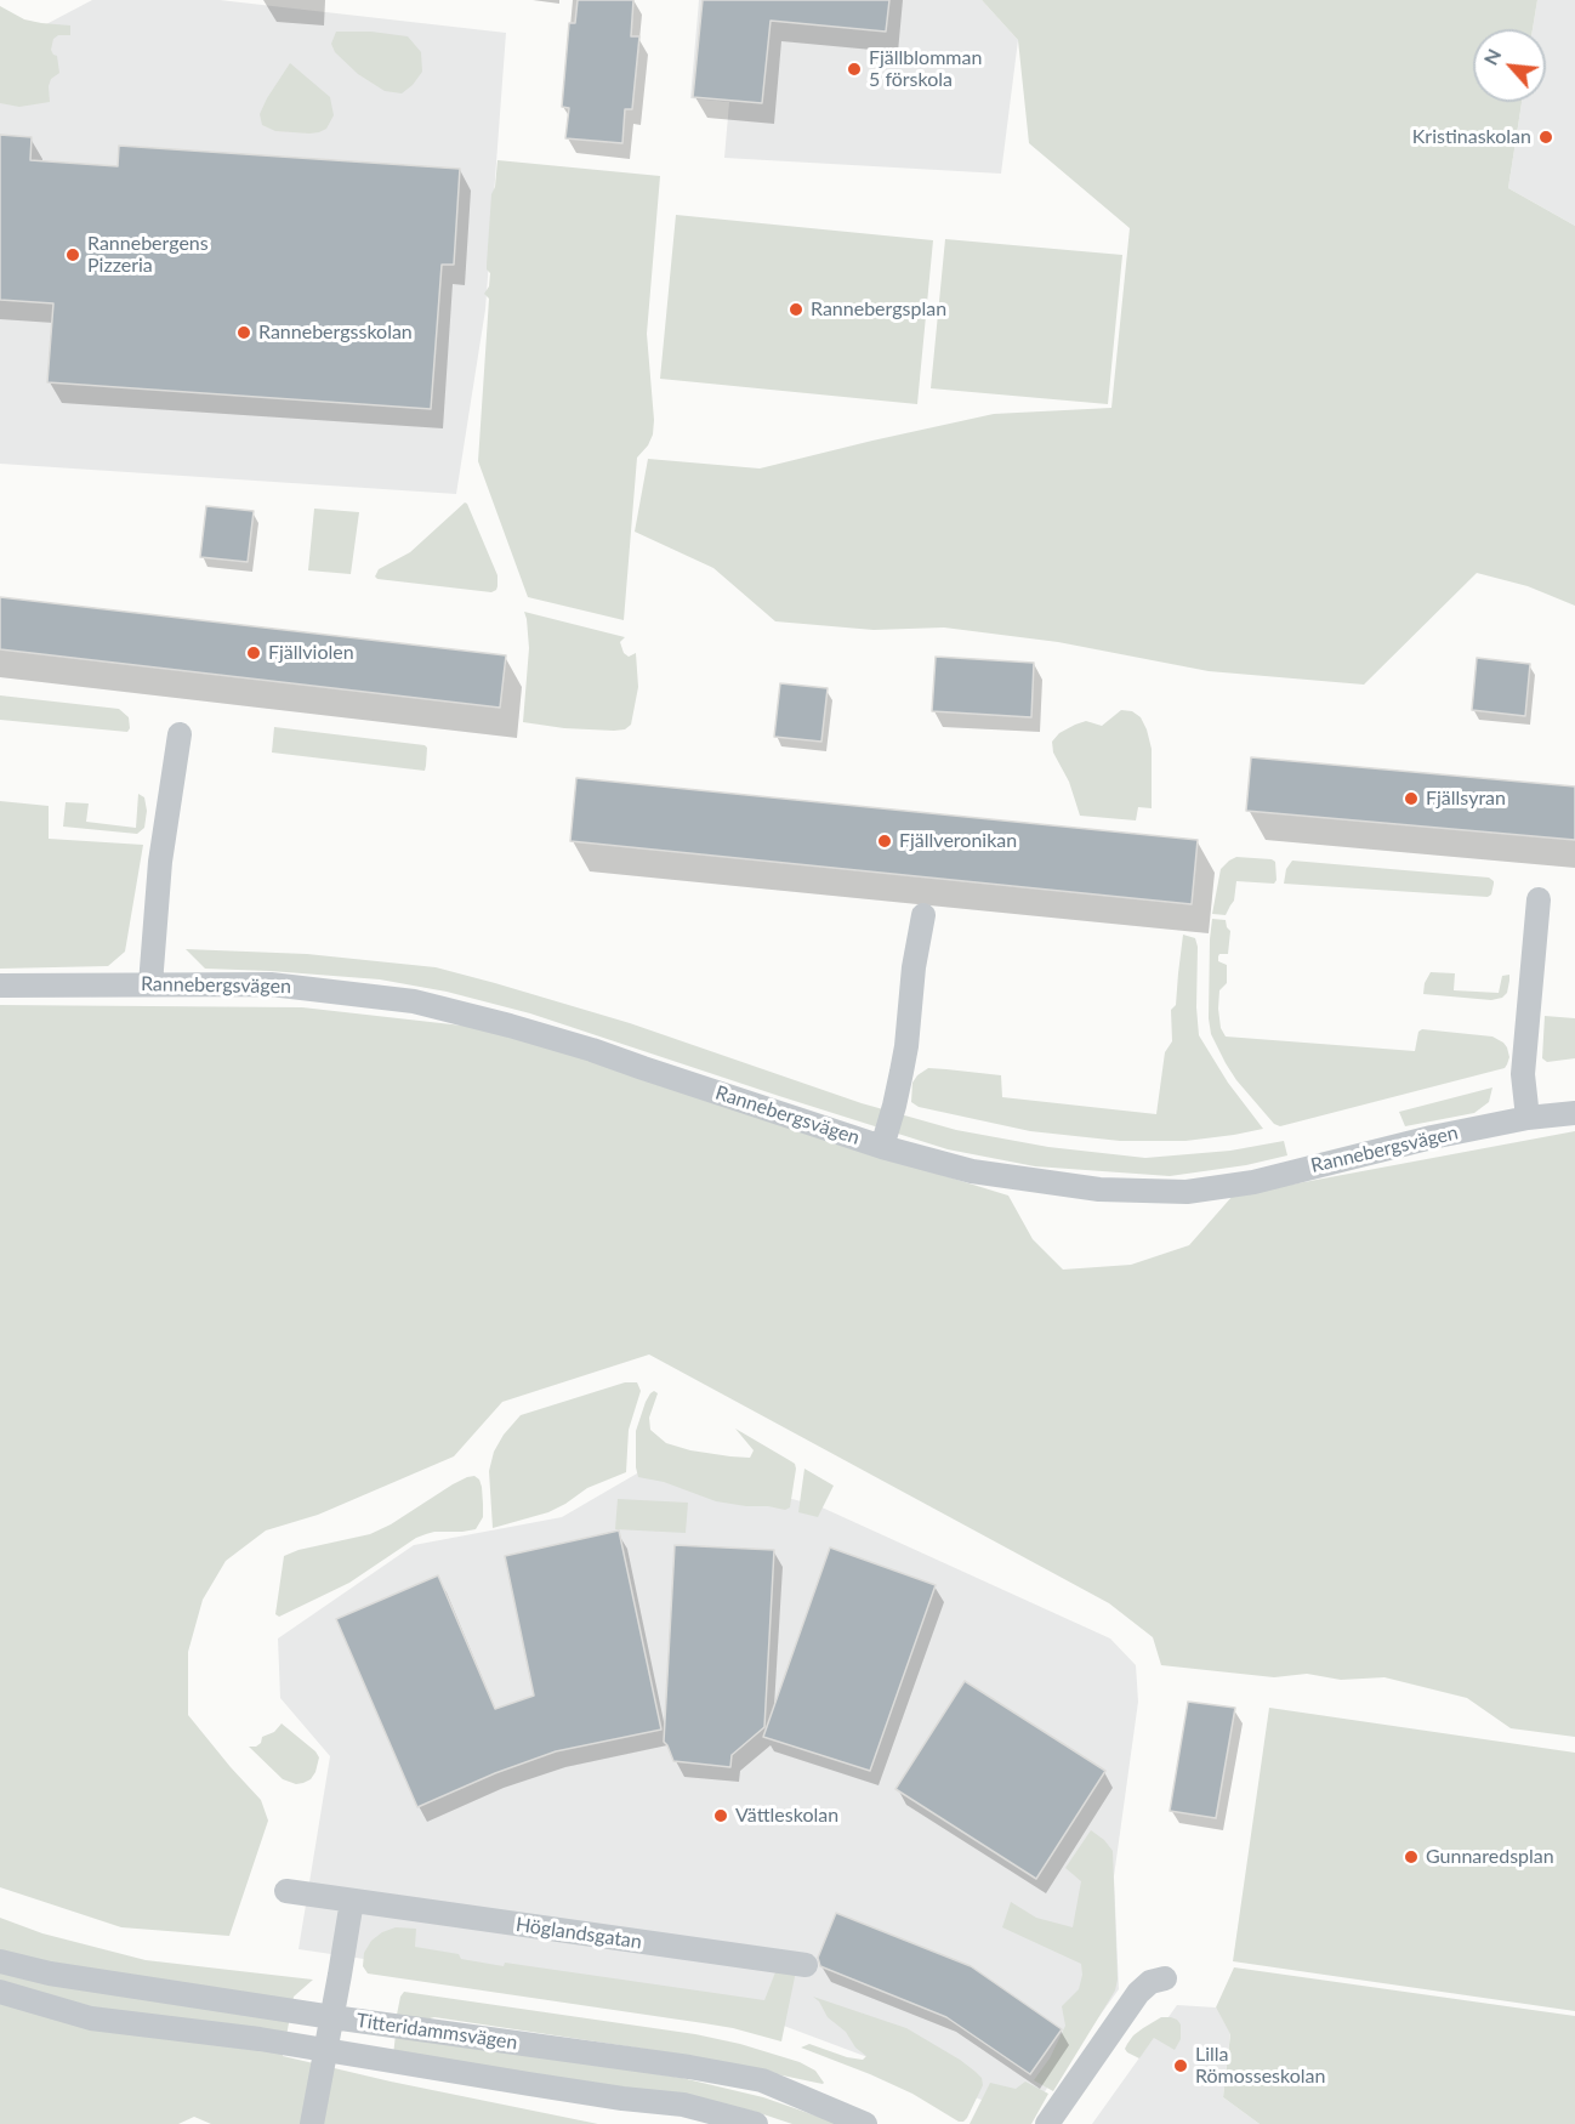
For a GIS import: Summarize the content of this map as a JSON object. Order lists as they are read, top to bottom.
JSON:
{
  "streets": {
    "street": ["Rannebergsvägen", "Höglandsgatan", "Titteridammsvägen"]
  },
  "places": [
    "Fjällblomman 5 förskola",
    "Kristinaskolan",
    "Rannebergens Pizzeria",
    "Rannebergsplan",
    "Rannebergsskolan",
    "Fjällviolen",
    "Fjällsyran",
    "Fjällveronikan",
    "Vättleskolan",
    "Gunnaredsplan",
    "Lilla Römosseskolan"
  ],
  "north": "top left"
}
